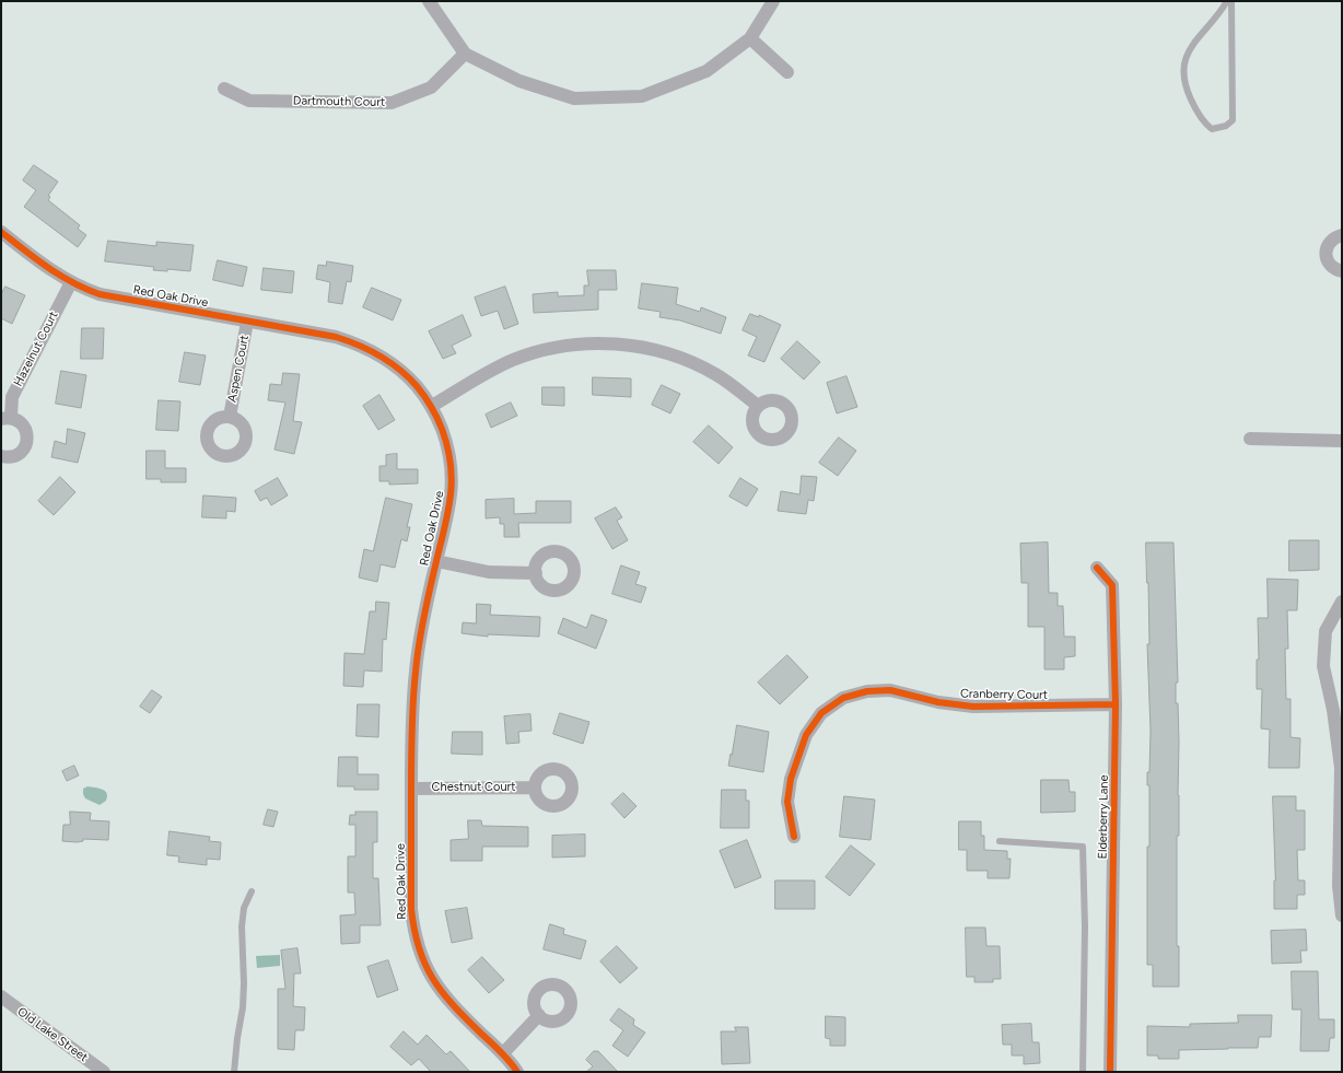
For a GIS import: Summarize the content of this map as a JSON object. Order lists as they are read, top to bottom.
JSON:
{
  "streets": {
    "street": [
      "Dartmouth Court",
      "Red Oak Drive",
      "Hazelnut Court",
      "Aspen Court",
      "Cranberry Court",
      "Chestnut Court",
      "Elderberry Lane",
      "Old Lake Street"
    ]
  },
  "crossings": [
    ["Red Oak Drive", "Hazelnut Court"],
    ["Red Oak Drive", "Aspen Court"],
    ["Red Oak Drive", "Chestnut Court"],
    ["Cranberry Court", "Elderberry Lane"]
  ]
}
